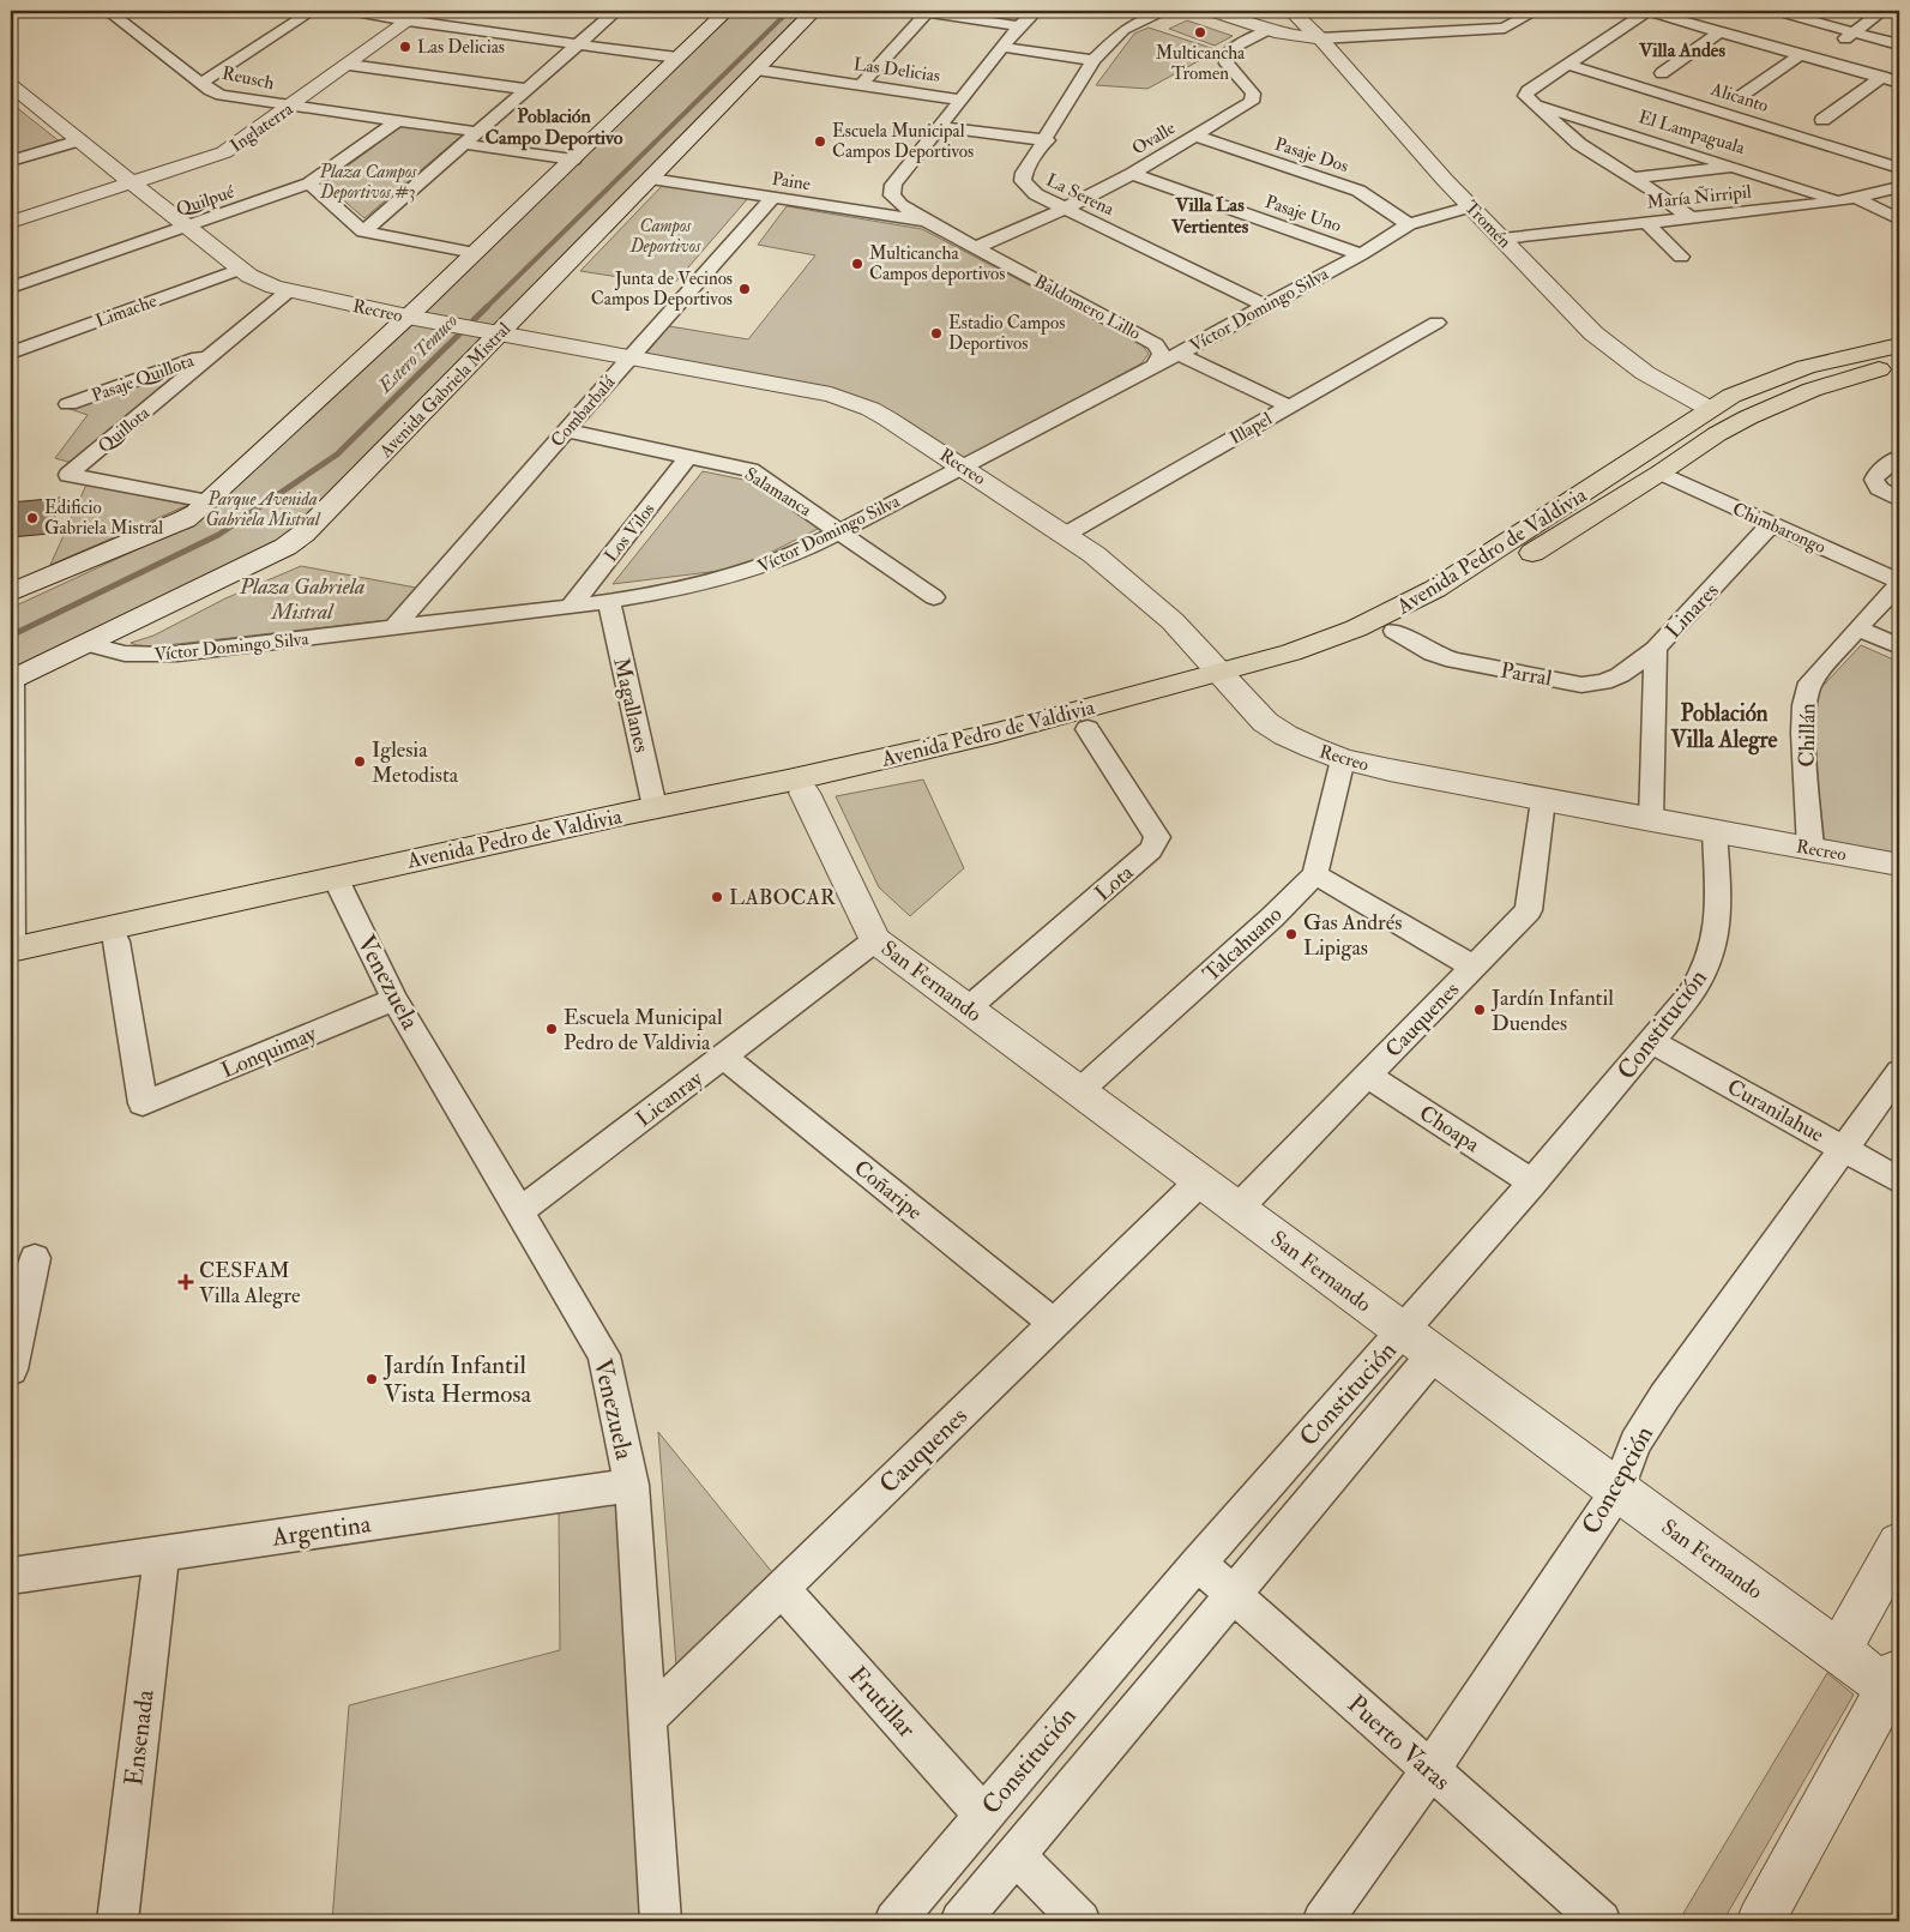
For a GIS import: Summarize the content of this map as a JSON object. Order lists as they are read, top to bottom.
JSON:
{
  "streets": {
    "main road": ["Avenida Pedro de Valdivia"],
    "street": [
      "Las Delicias",
      "Reusch",
      "Alicanto",
      "Inglaterra",
      "El Lampaguala",
      "Ovalle",
      "Pasaje Dos",
      "Paine",
      "La Serena",
      "María Ñirripil",
      "Quilpué",
      "Pasaje Uno",
      "Tromén",
      "Baldomero Lillo",
      "Víctor Domingo Silva",
      "Limache",
      "Recreo",
      "Pasaje Quillota",
      "Avenida Gabriela Mistral",
      "Combarbalá",
      "Illapel",
      "Quillota",
      "Salamanca",
      "Chimbarongo",
      "Los Vilos",
      "Linares",
      "Parral",
      "Magallanes",
      "Chillán",
      "Lota",
      "Talcahuano",
      "San Fernando",
      "Venezuela",
      "Cauquenes",
      "Constitución",
      "Lonquimay",
      "Licanray",
      "Curanilahue",
      "Choapa",
      "Coñaripe",
      "Concepción",
      "Argentina",
      "Frutillar",
      "Ensenada",
      "Puerto Varas"
    ]
  },
  "crossings": [
    ["Las Delicias", "Baldomero Lillo"],
    ["Las Delicias", "Avenida Gabriela Mistral"],
    ["Reusch", "Inglaterra"],
    ["Reusch", "Quilpué"],
    ["Inglaterra", "Recreo"],
    ["El Lampaguala", "María Ñirripil"],
    ["Ovalle", "Pasaje Dos"],
    ["Ovalle", "La Serena"],
    ["Ovalle", "Pasaje Uno"],
    ["Ovalle", "Baldomero Lillo"],
    ["Pasaje Dos", "Víctor Domingo Silva"],
    ["Paine", "Baldomero Lillo"],
    ["Paine", "Avenida Gabriela Mistral"],
    ["Paine", "Combarbalá"],
    ["La Serena", "Víctor Domingo Silva"],
    ["María Ñirripil", "Tromén"],
    ["Quilpué", "Recreo"],
    ["Pasaje Uno", "Víctor Domingo Silva"],
    ["Tromén", "Víctor Domingo Silva"],
    ["Tromén", "Avenida Pedro de Valdivia"],
    ["Baldomero Lillo", "Víctor Domingo Silva"],
    ["Víctor Domingo Silva", "Recreo"],
    ["Víctor Domingo Silva", "Avenida Gabriela Mistral"],
    ["Víctor Domingo Silva", "Combarbalá"],
    ["Víctor Domingo Silva", "Salamanca"],
    ["Víctor Domingo Silva", "Los Vilos"],
    ["Víctor Domingo Silva", "Magallanes"],
    ["Limache", "Recreo"],
    ["Recreo", "Avenida Gabriela Mistral"],
    ["Recreo", "Combarbalá"],
    ["Recreo", "Illapel"],
    ["Recreo", "Quillota"],
    ["Recreo", "Avenida Pedro de Valdivia"],
    ["Recreo", "Linares"],
    ["Recreo", "Chillán"],
    ["Recreo", "Cauquenes"],
    ["Recreo", "Constitución"],
    ["Pasaje Quillota", "Quillota"],
    ["Combarbalá", "Salamanca"],
    ["Salamanca", "Los Vilos"],
    ["Chimbarongo", "Avenida Pedro de Valdivia"],
    ["Chimbarongo", "Linares"],
    ["Chimbarongo", "Chillán"],
    ["Avenida Pedro de Valdivia", "Parral"],
    ["Avenida Pedro de Valdivia", "Magallanes"],
    ["Avenida Pedro de Valdivia", "Lota"],
    ["Avenida Pedro de Valdivia", "San Fernando"],
    ["Avenida Pedro de Valdivia", "Venezuela"],
    ["Avenida Pedro de Valdivia", "Lonquimay"],
    ["Linares", "Parral"],
    ["Lota", "San Fernando"],
    ["Talcahuano", "San Fernando"],
    ["San Fernando", "Cauquenes"],
    ["San Fernando", "Constitución"],
    ["San Fernando", "Licanray"],
    ["San Fernando", "Concepción"],
    ["Venezuela", "Cauquenes"],
    ["Venezuela", "Lonquimay"],
    ["Venezuela", "Licanray"],
    ["Venezuela", "Argentina"],
    ["Cauquenes", "Choapa"],
    ["Cauquenes", "Coñaripe"],
    ["Cauquenes", "Frutillar"],
    ["Constitución", "Curanilahue"],
    ["Constitución", "Choapa"],
    ["Constitución", "Frutillar"],
    ["Constitución", "Puerto Varas"],
    ["Licanray", "Coñaripe"],
    ["Curanilahue", "Concepción"],
    ["Concepción", "Puerto Varas"],
    ["Argentina", "Ensenada"]
  ],
  "districts": [
    "Villa Andes",
    "Población Campo Deportivo",
    "Villa Las Vertientes",
    "Población Villa Alegre"
  ],
  "water": ["Estero Temuco"],
  "parks": [
    "Plaza Campos Deportivos #3",
    "Campos Deportivos",
    "Parque Avenida Gabriela Mistral",
    "Plaza Gabriela Mistral"
  ],
  "places": {
    "other": [
      "Multicancha Tromen",
      "Las Delicias",
      "Escuela Municipal Campos Deportivos",
      "Multicancha Campos deportivos",
      "Junta de Vecinos Campos Deportivos",
      "Estadio Campos Deportivos",
      "Edificio Gabriela Mistral",
      "Iglesia Metodista",
      "LABOCAR",
      "Gas Andrés Lipigas",
      "Jardín Infantil Duendes",
      "Escuela Municipal Pedro de Valdivia",
      "Jardín Infantil Vista Hermosa"
    ],
    "health": ["CESFAM Villa Alegre"]
  }
}
